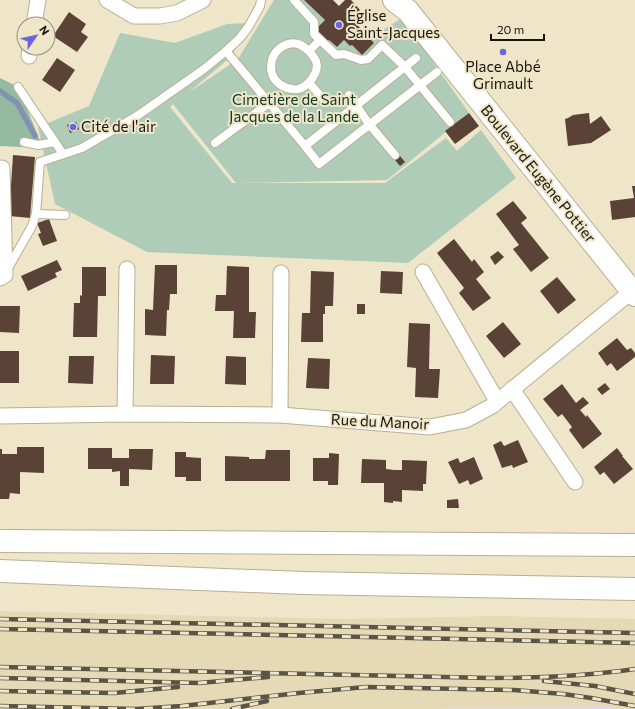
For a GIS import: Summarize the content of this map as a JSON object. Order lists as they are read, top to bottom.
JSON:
{
  "streets": {
    "main road": ["Boulevard Eugène Pottier"],
    "street": ["Rue du Manoir"]
  },
  "crossings": [
    ["Boulevard Eugène Pottier", "Rue du Manoir"]
  ],
  "parks": ["Cimetière de Saint Jacques de la Lande"],
  "places": ["Église Saint-Jacques", "Place Abbé Grimault", "Cité de l'air"],
  "scale_bar": "20 m",
  "north": "top right"
}
